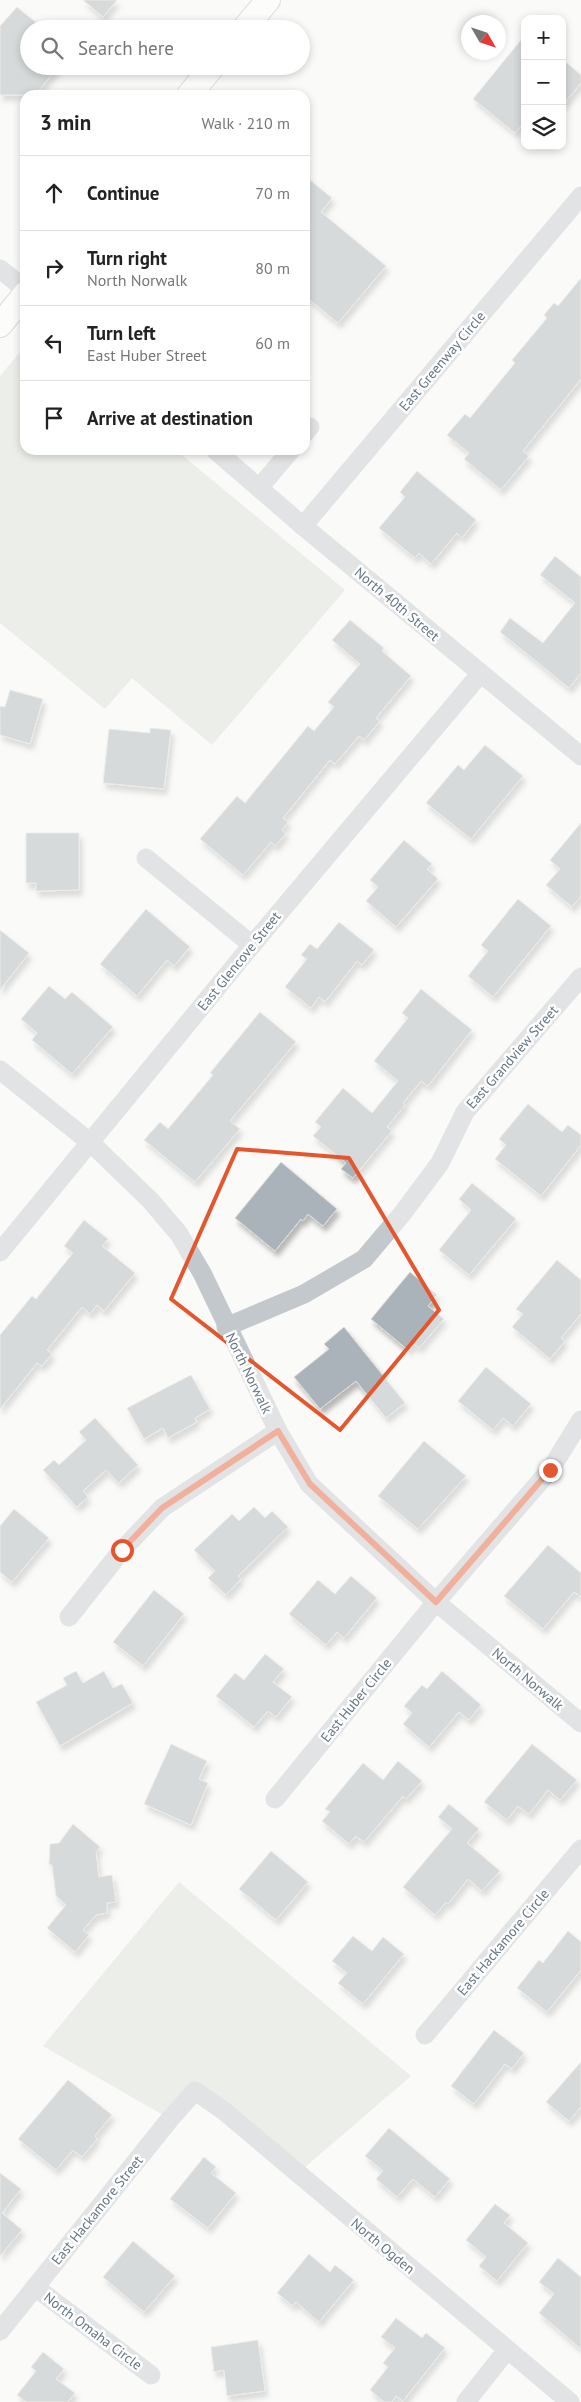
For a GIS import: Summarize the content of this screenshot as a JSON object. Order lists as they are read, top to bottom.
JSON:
{
  "streets": {
    "street": [
      "East Greenway Circle",
      "North 40th Street",
      "East Glencove Street",
      "East Grandview Street",
      "North Norwalk",
      "East Huber Circle",
      "East Hackamore Circle",
      "East Hackamore Street",
      "North Ogden",
      "North Omaha Circle"
    ]
  },
  "crossings": [
    ["East Greenway Circle", "North 40th Street"],
    ["North 40th Street", "East Glencove Street"],
    ["East Glencove Street", "North Norwalk"],
    ["East Grandview Street", "North Norwalk"],
    ["North Norwalk", "East Huber Circle"],
    ["East Hackamore Street", "North Ogden"],
    ["East Hackamore Street", "North Omaha Circle"]
  ],
  "north": "bottom right",
  "page": {
    "map_buttons": ["+", "−"],
    "search": "Search here",
    "heading": ["3 min", "Walk · 210 m"],
    "list": [
      ["Continue", "70 m"],
      ["Turn right", "North Norwalk", "80 m"],
      ["Turn left", "East Huber Street", "60 m"],
      "Arrive at destination"
    ]
  }
}
